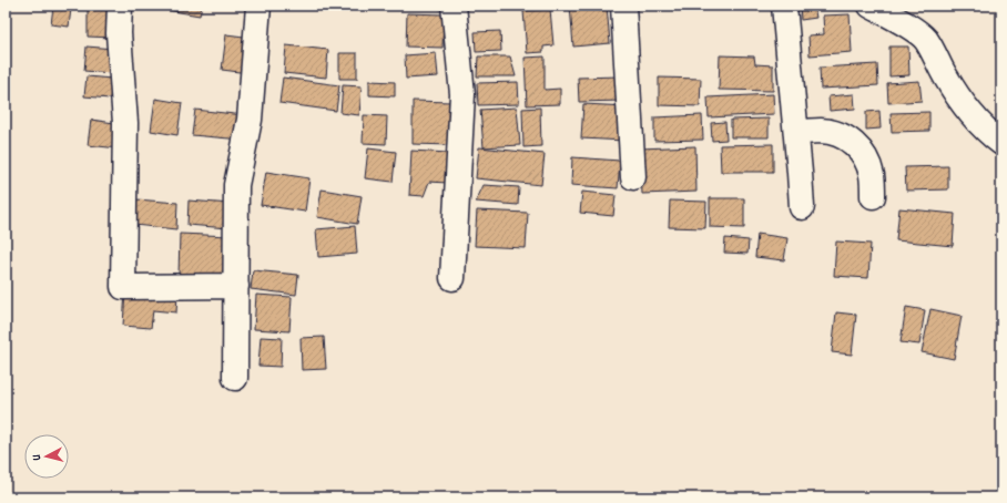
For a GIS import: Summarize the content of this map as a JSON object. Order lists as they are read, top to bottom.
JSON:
{
  "north": "left"
}
